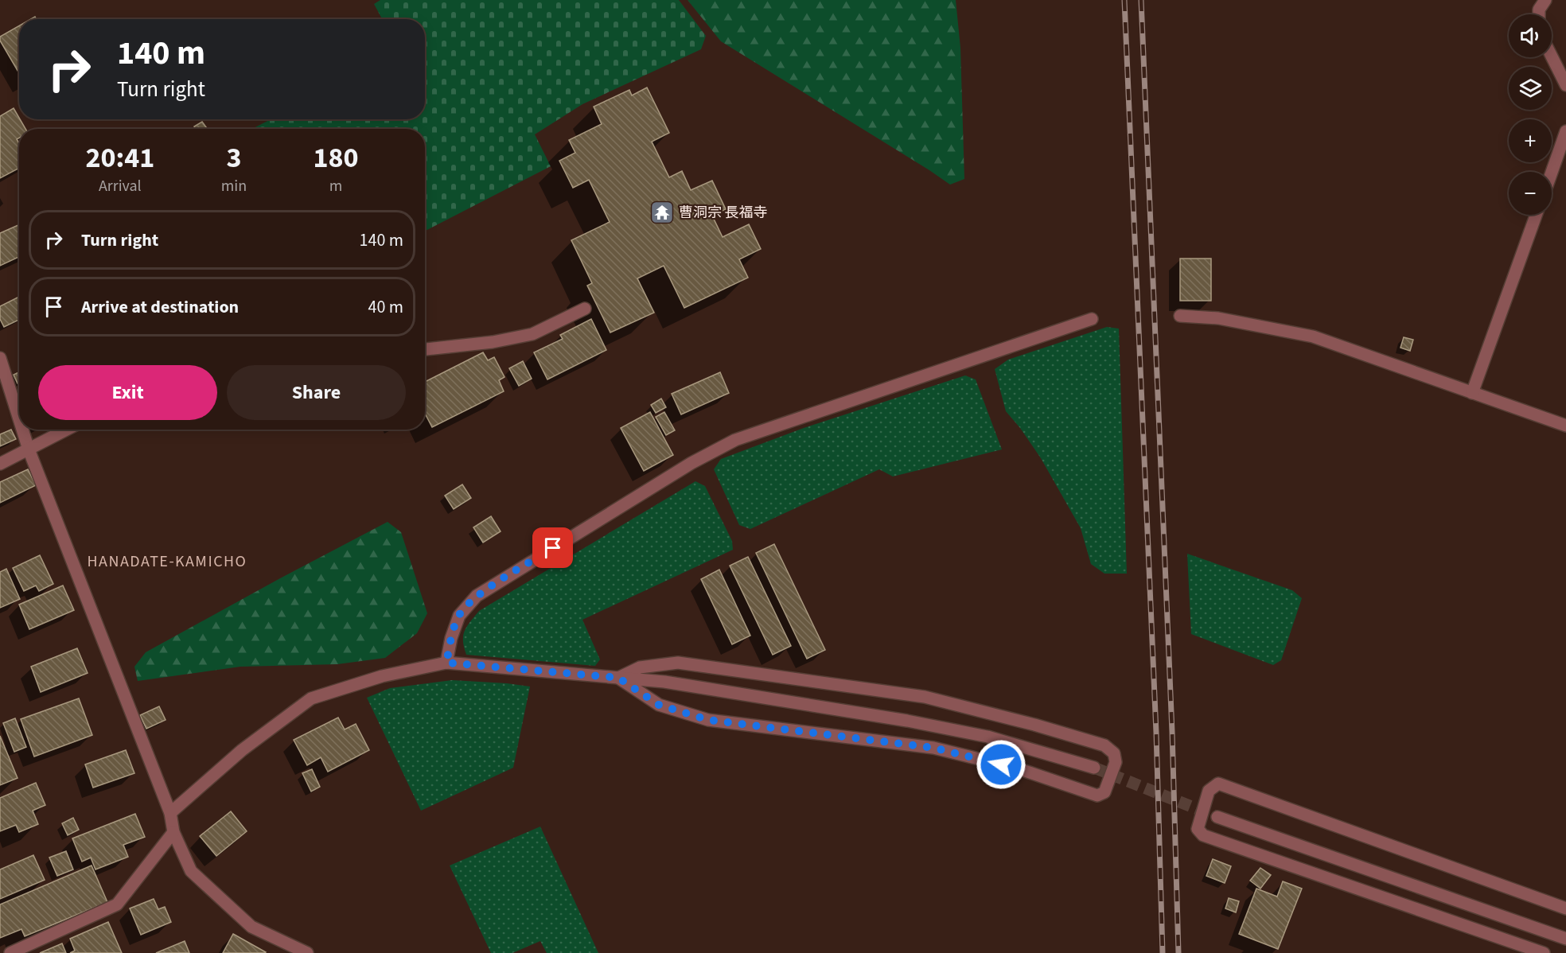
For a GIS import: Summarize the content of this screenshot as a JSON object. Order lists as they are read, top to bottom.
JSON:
{
  "districts": ["HANADATE-KAMICHO"],
  "places": {
    "temple": ["曹洞宗 長福寺"]
  },
  "page": {
    "map_buttons": ["+", "−"],
    "turn": ["140 m", "Turn right"],
    "eta": [
      "20:41",
      "Arrival",
      "3",
      "min",
      "180",
      "m"
    ],
    "list": [
      {
        "name": "Turn right",
        "value": "140 m"
      },
      {
        "name": "Arrive at destination",
        "value": "40 m"
      }
    ],
    "buttons": ["Exit", "Share"]
  }
}
